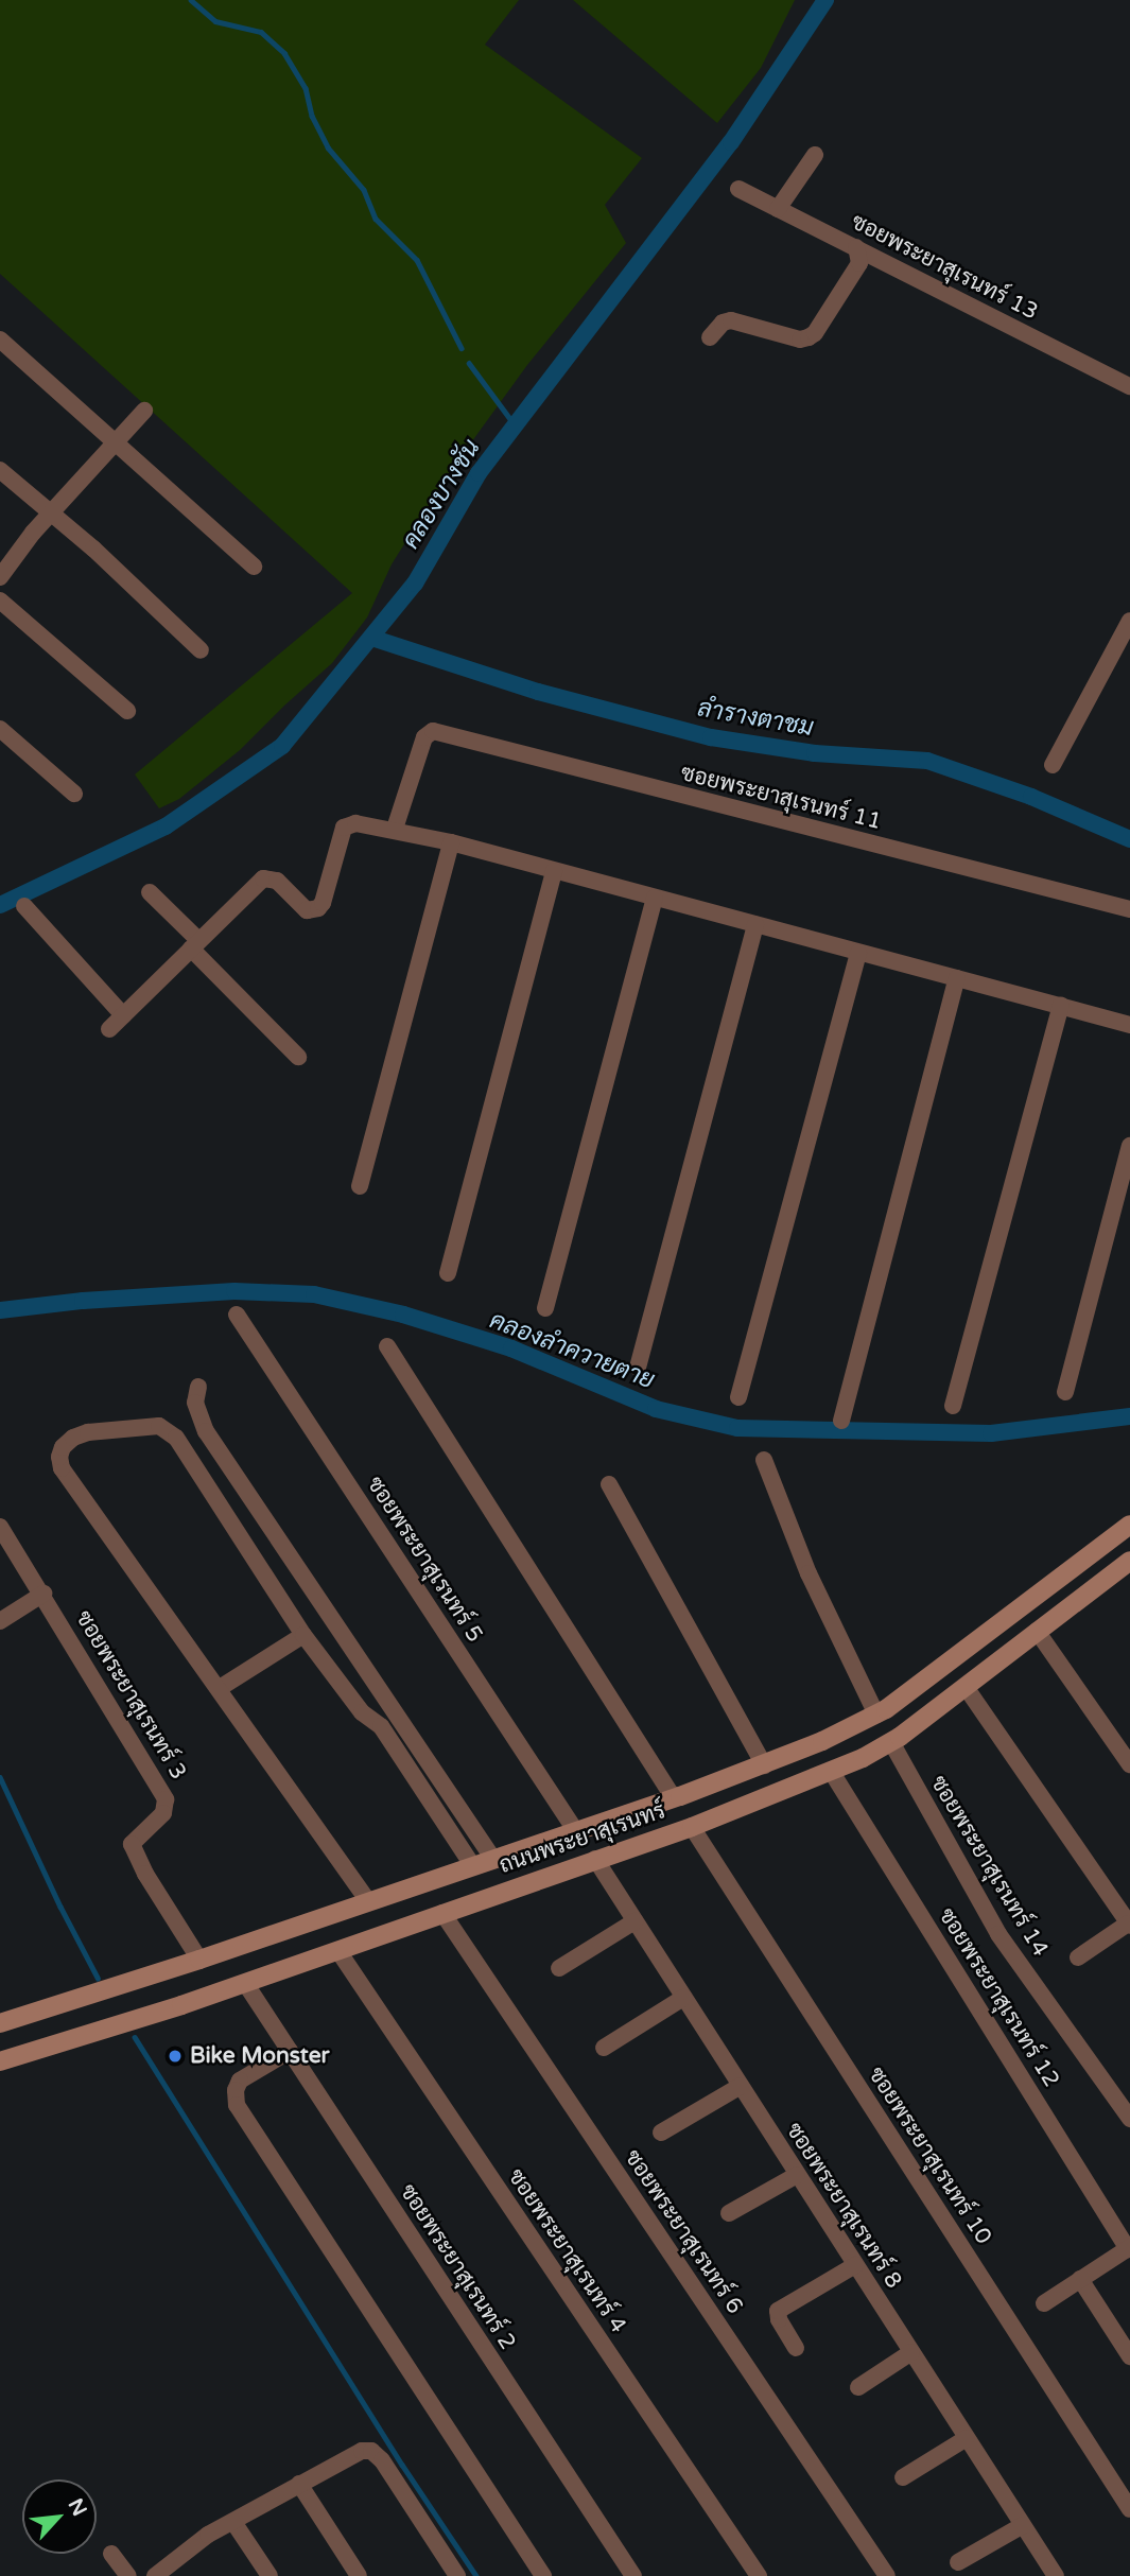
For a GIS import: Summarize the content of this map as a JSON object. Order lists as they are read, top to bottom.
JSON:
{
  "streets": {
    "street": [
      "ซอยพระยาสุเรนทร์ 13",
      "ซอยพระยาสุเรนทร์ 11",
      "ซอยพระยาสุเรนทร์ 5",
      "ซอยพระยาสุเรนทร์ 3",
      "ถนนพระยาสุเรนทร์",
      "ซอยพระยาสุเรนทร์ 14",
      "ซอยพระยาสุเรนทร์ 12",
      "ซอยพระยาสุเรนทร์ 10",
      "ซอยพระยาสุเรนทร์ 8",
      "ซอยพระยาสุเรนทร์ 6",
      "ซอยพระยาสุเรนทร์ 4",
      "ซอยพระยาสุเรนทร์ 2"
    ]
  },
  "crossings": [
    ["ซอยพระยาสุเรนทร์ 5", "ถนนพระยาสุเรนทร์"],
    ["ซอยพระยาสุเรนทร์ 3", "ถนนพระยาสุเรนทร์"],
    ["ถนนพระยาสุเรนทร์", "ซอยพระยาสุเรนทร์ 14"],
    ["ถนนพระยาสุเรนทร์", "ซอยพระยาสุเรนทร์ 12"],
    ["ถนนพระยาสุเรนทร์", "ซอยพระยาสุเรนทร์ 10"],
    ["ถนนพระยาสุเรนทร์", "ซอยพระยาสุเรนทร์ 8"],
    ["ถนนพระยาสุเรนทร์", "ซอยพระยาสุเรนทร์ 6"],
    ["ถนนพระยาสุเรนทร์", "ซอยพระยาสุเรนทร์ 4"],
    ["ถนนพระยาสุเรนทร์", "ซอยพระยาสุเรนทร์ 2"]
  ],
  "water": ["คลองบางชัน", "ลำรางตาชม", "คลองลำควายตาย"],
  "places": ["Bike Monster"],
  "north": "top right"
}
